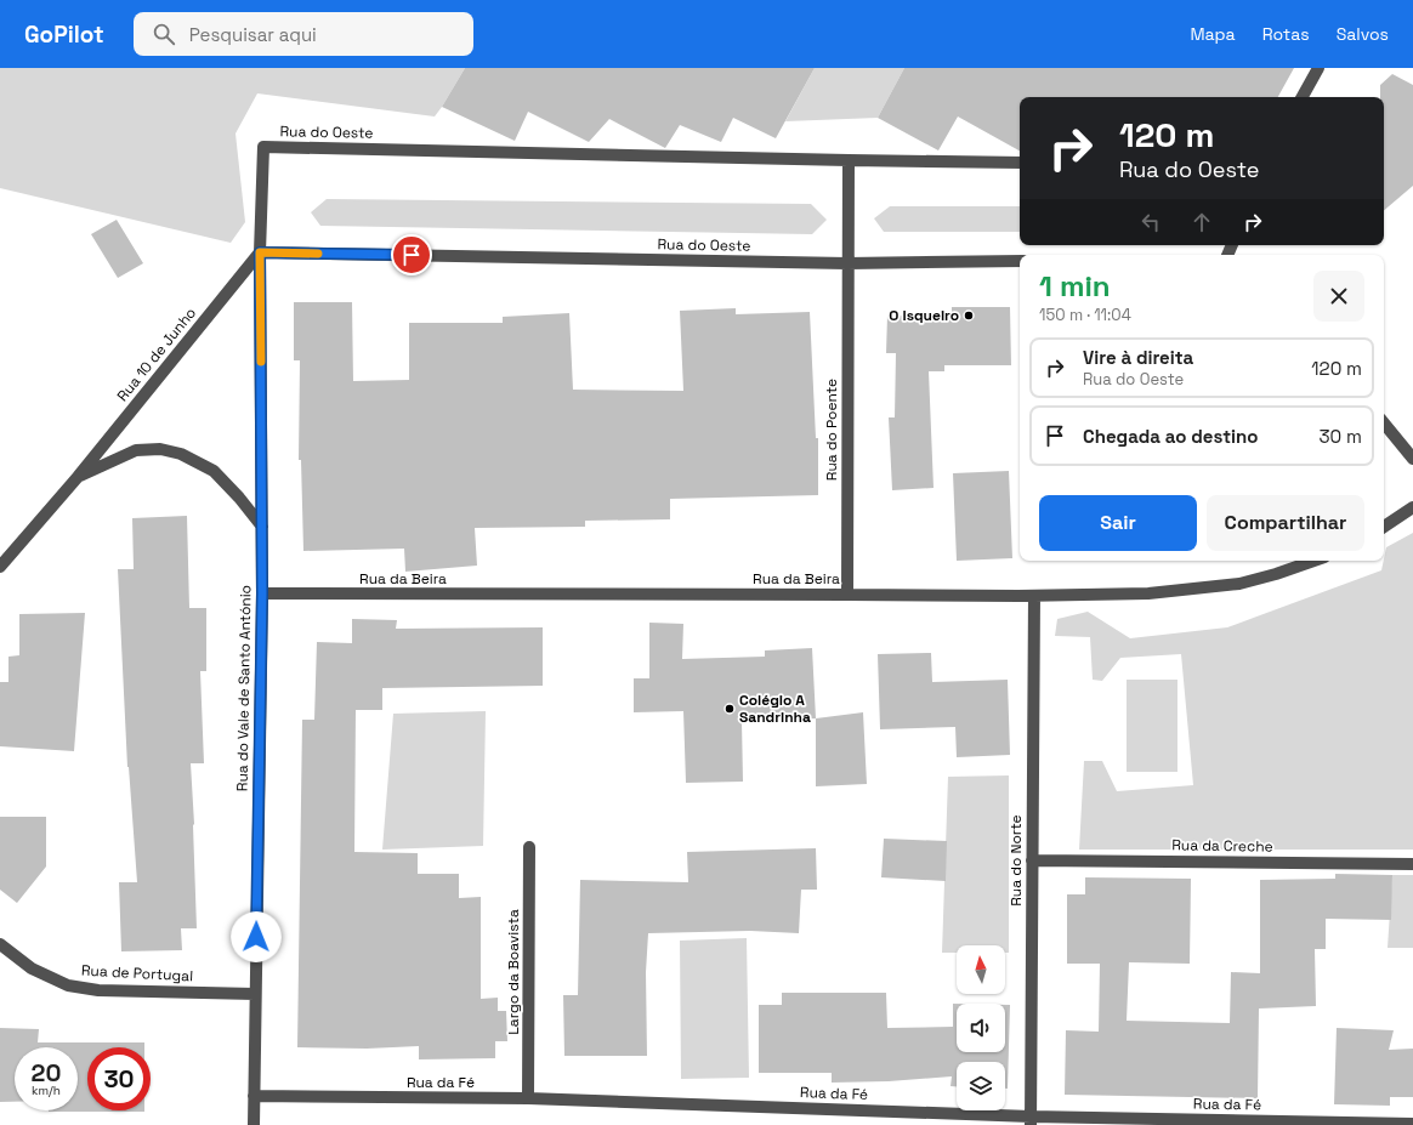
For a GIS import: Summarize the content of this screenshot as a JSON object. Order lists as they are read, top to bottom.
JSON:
{
  "streets": {
    "street": [
      "Rua do Oeste",
      "Rua 10 de Junho",
      "Rua do Poente",
      "Rua da Beira",
      "Rua do Vale de Santo António",
      "Rua da Creche",
      "Rua do Norte",
      "Largo da Boavista",
      "Rua de Portugal",
      "Rua da Fé"
    ]
  },
  "crossings": [
    ["Rua do Oeste", "Rua 10 de Junho"],
    ["Rua do Oeste", "Rua do Poente"],
    ["Rua do Oeste", "Rua do Vale de Santo António"],
    ["Rua 10 de Junho", "Rua do Vale de Santo António"],
    ["Rua do Poente", "Rua da Beira"],
    ["Rua da Beira", "Rua do Vale de Santo António"],
    ["Rua da Beira", "Rua do Norte"],
    ["Rua do Vale de Santo António", "Rua de Portugal"],
    ["Rua do Vale de Santo António", "Rua da Fé"],
    ["Rua da Creche", "Rua do Norte"],
    ["Rua do Norte", "Rua da Fé"],
    ["Largo da Boavista", "Rua da Fé"]
  ],
  "places": ["O Isqueiro", "Colégio A Sandrinha"],
  "north": "top",
  "page": {
    "header": "GoPilot",
    "search": "Pesquisar aqui",
    "nav": ["Mapa", "Rotas", "Salvos"],
    "turn": ["120 m", "Rua do Oeste"],
    "heading": ["1 min", "150 m · 11:04"],
    "list": [
      {
        "name": "Vire à direita",
        "note": "Rua do Oeste",
        "value": "120 m"
      },
      {
        "name": "Chegada ao destino",
        "value": "30 m"
      }
    ],
    "buttons": ["Sair", "Compartilhar"],
    "speed": "20 km/h",
    "limit": "30"
  }
}
